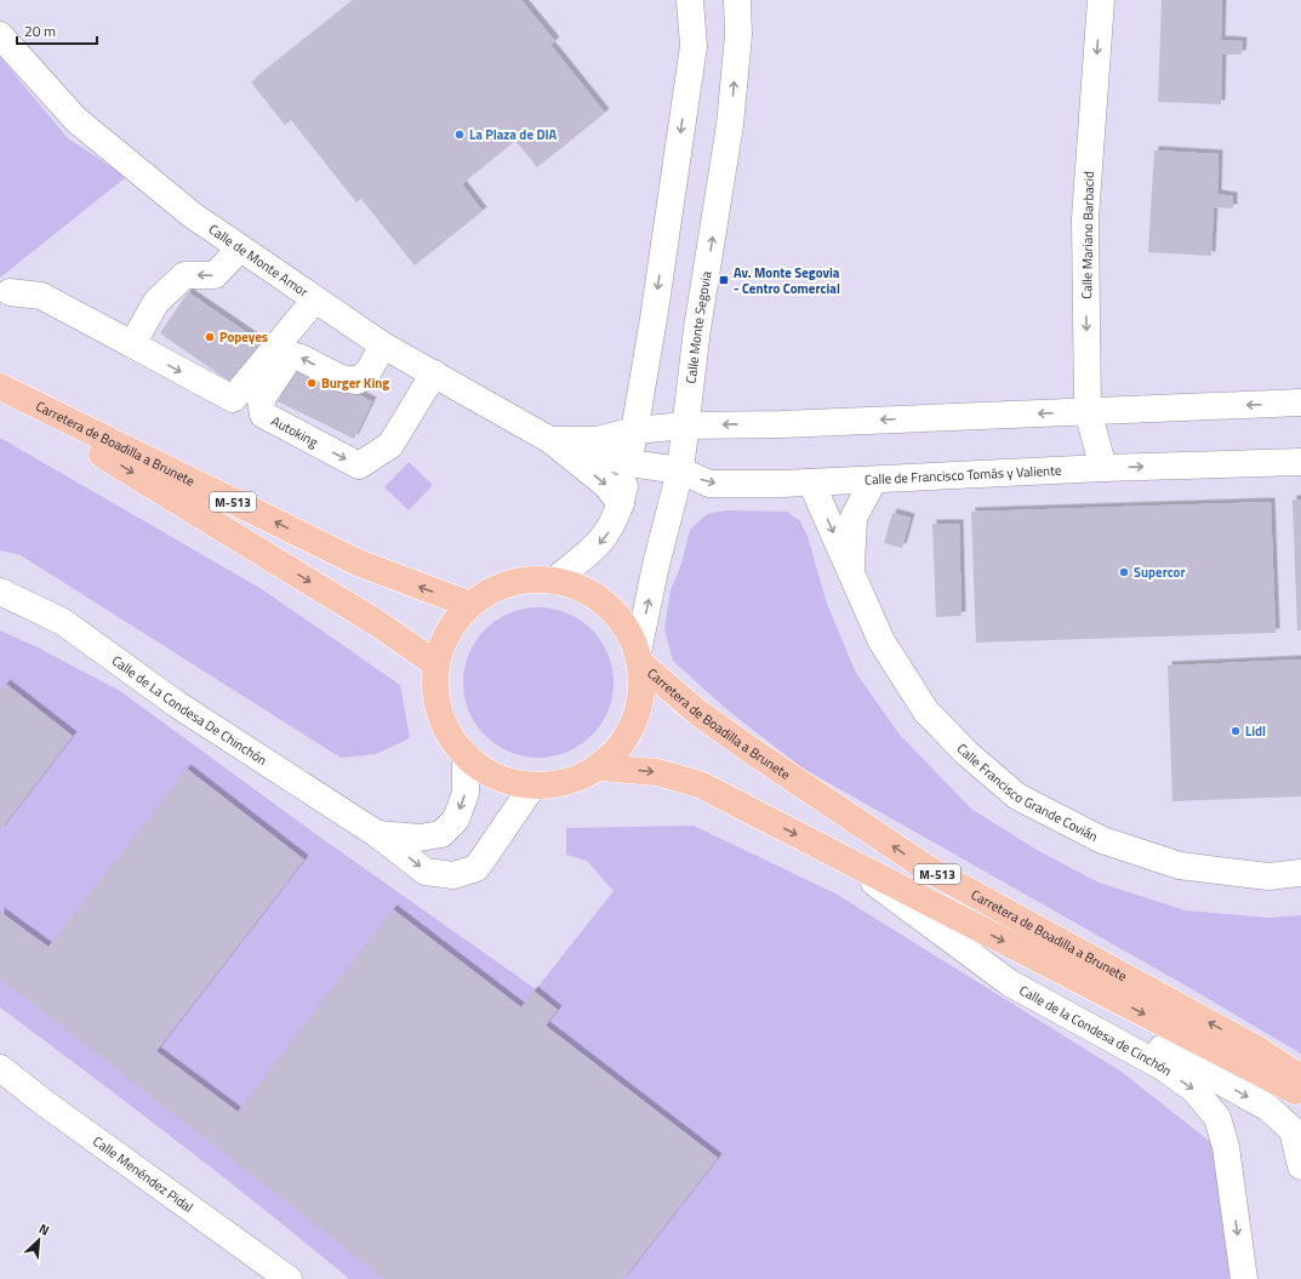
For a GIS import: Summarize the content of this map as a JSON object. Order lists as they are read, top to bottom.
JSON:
{
  "streets": {
    "main road": ["Carretera de Boadilla a Brunete", "M-513"],
    "street": [
      "Calle Mariano Barbacid",
      "Calle de Monte Amor",
      "Calle Monte Segovia",
      "Autoking",
      "Calle de Francisco Tomás y Valiente",
      "Calle de La Condesa De Chinchón",
      "Calle Francisco Grande Covián",
      "Calle de la Condesa de Cinchón",
      "Calle Menéndez Pidal"
    ]
  },
  "crossings": [
    ["Calle Mariano Barbacid", "Calle de Francisco Tomás y Valiente"],
    ["Calle de Monte Amor", "Autoking"],
    ["Calle de Monte Amor", "Calle de Francisco Tomás y Valiente"],
    ["Calle Monte Segovia", "Carretera de Boadilla a Brunete"],
    ["Calle Monte Segovia", "Calle de Francisco Tomás y Valiente"],
    ["Calle Monte Segovia", "M-513"],
    ["Carretera de Boadilla a Brunete", "M-513"],
    ["Carretera de Boadilla a Brunete", "Calle de la Condesa de Cinchón"],
    ["Calle de Francisco Tomás y Valiente", "Calle Francisco Grande Covián"],
    ["M-513", "Calle de La Condesa De Chinchón"]
  ],
  "one_way": ["Calle Mariano Barbacid"],
  "places": {
    "other": [
      "La Plaza de DIA",
      "Popeyes",
      "Burger King",
      "Supercor",
      "Lidl"
    ],
    "transit": ["Av. Monte Segovia - Centro Comercial"]
  },
  "scale_bar": "20 m",
  "north": "top right"
}
